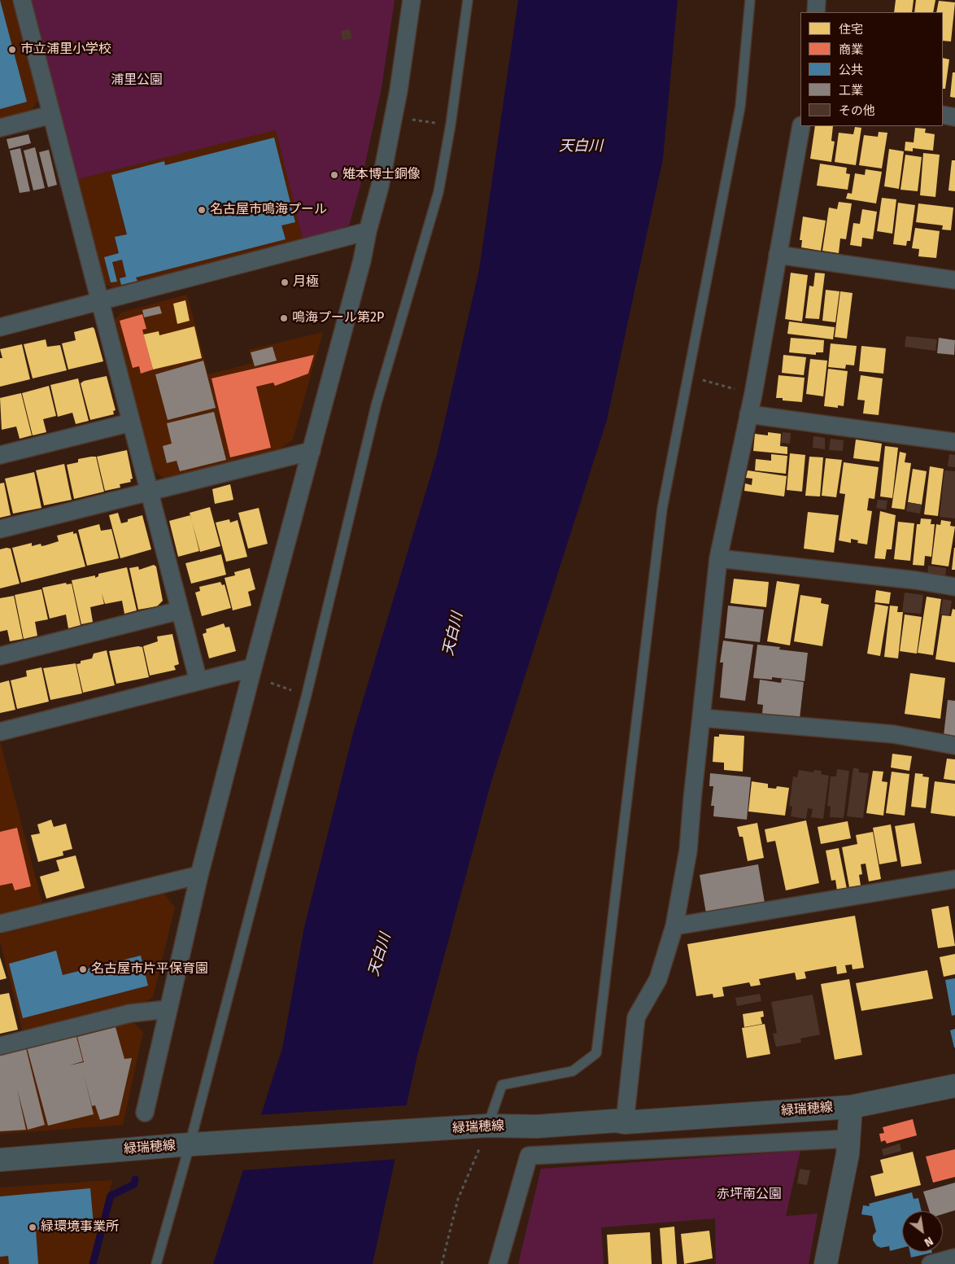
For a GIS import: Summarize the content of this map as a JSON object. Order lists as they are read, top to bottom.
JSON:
{
  "streets": {
    "main road": ["緑瑞穂線"]
  },
  "water": ["天白川"],
  "parks": ["浦里公園", "赤坪南公園"],
  "places": [
    "市立浦里小学校",
    "雉本博士銅像",
    "名古屋市鳴海プール",
    "月極",
    "鳴海プール第2P",
    "名古屋市片平保育園",
    "緑環境事業所"
  ],
  "legend": [
    "住宅",
    "商業",
    "公共",
    "工業",
    "その他"
  ],
  "north": "bottom right"
}
